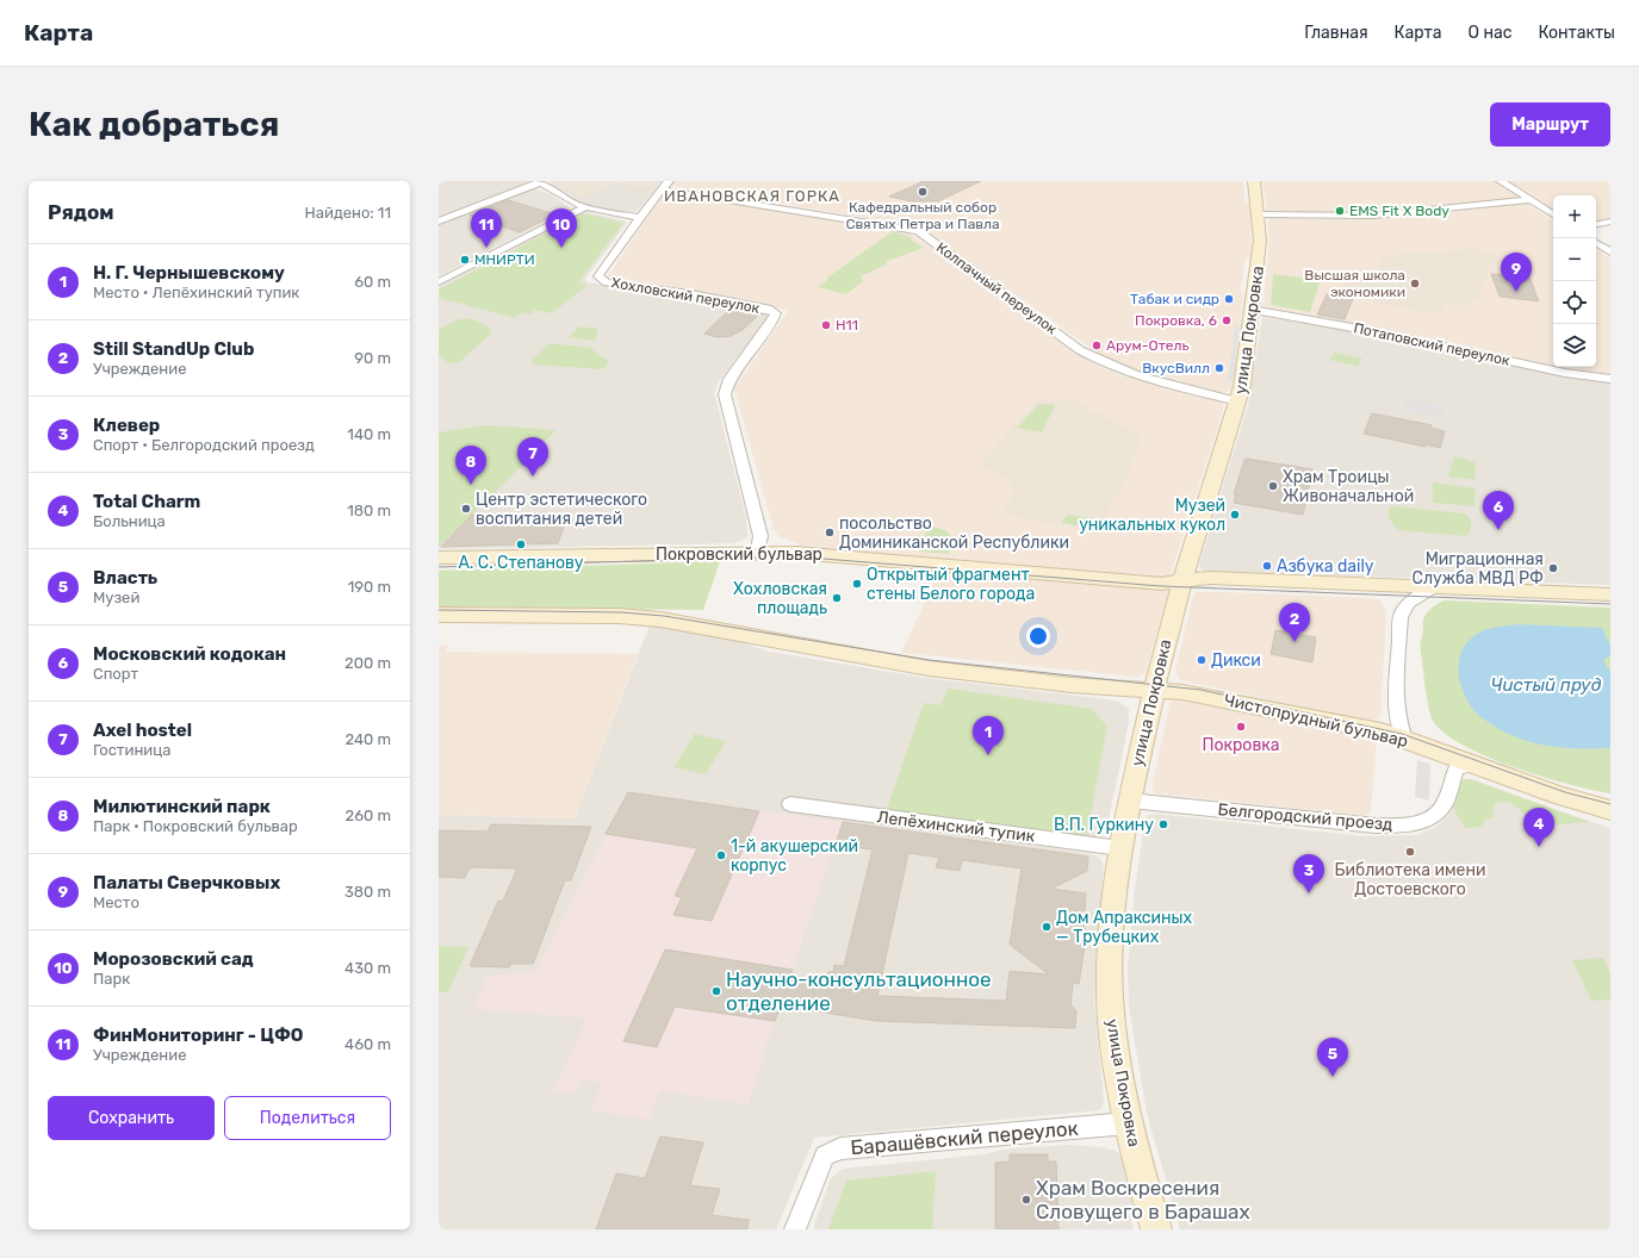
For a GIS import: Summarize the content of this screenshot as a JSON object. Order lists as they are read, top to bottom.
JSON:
{
  "streets": {
    "main road": ["улица Покровка", "Покровский бульвар", "Чистопрудный бульвар"],
    "street": [
      "Колпачный переулок",
      "Хохловский переулок",
      "Потаповский переулок",
      "Белгородский проезд",
      "Лепёхинский тупик",
      "Барашёвский переулок"
    ]
  },
  "crossings": [
    ["Колпачный переулок", "Хохловский переулок"],
    ["Колпачный переулок", "улица Покровка"],
    ["Хохловский переулок", "Покровский бульвар"],
    ["улица Покровка", "Потаповский переулок"],
    ["улица Покровка", "Покровский бульвар"],
    ["улица Покровка", "Чистопрудный бульвар"],
    ["улица Покровка", "Белгородский проезд"],
    ["улица Покровка", "Лепёхинский тупик"],
    ["улица Покровка", "Барашёвский переулок"],
    ["Чистопрудный бульвар", "Белгородский проезд"]
  ],
  "districts": ["ИВАНОВСКАЯ ГОРКА"],
  "water": ["Чистый пруд"],
  "places": [
    "Кафедральный собор Святых Петра и Павла",
    "EMS Fit X Body",
    "МНИРТИ",
    "Высшая школа экономики",
    "Табак и сидр",
    "Покровка, 6",
    "H11",
    "Арум-Отель",
    "ВкусВилл",
    "Храм Троицы Живоначальной",
    "Центр эстетического воспитания детей",
    "Музей уникальных кукол",
    "посольство Доминиканской Республики",
    "А. С. Степанову",
    "Азбука daily",
    "Миграционная Служба МВД РФ",
    "Открытый фрагмент стены Белого города",
    "Хохловская площадь",
    "Дикси",
    "Покровка",
    "В.П. Гуркину",
    "Библиотека имени Достоевского",
    "1-й акушерский корпус",
    "Дом Апраксиных — Трубецких",
    "Научно-консультационное отделение",
    "Храм Воскресения Словущего в Барашах"
  ],
  "page": {
    "header": "Карта",
    "nav": [
      "Главная",
      "Карта",
      "О нас",
      "Контакты"
    ],
    "buttons": [
      "Маршрут",
      ["Сохранить", "Поделиться"]
    ],
    "title": "Как добраться",
    "heading": ["Рядом", "Найдено: 11"],
    "map_buttons": ["+", "−"],
    "pins": [
      "10",
      "11",
      "9",
      "7",
      "8",
      "6",
      "2",
      "1",
      "4",
      "3",
      "5"
    ],
    "list": [
      {
        "mark": "1",
        "name": "Н. Г. Чернышевскому",
        "note": "Место · Лепёхинский тупик",
        "value": "60 m"
      },
      {
        "mark": "2",
        "name": "Still StandUp Club",
        "note": "Учреждение",
        "value": "90 m"
      },
      {
        "mark": "3",
        "name": "Клевер",
        "note": "Спорт · Белгородский проезд",
        "value": "140 m"
      },
      {
        "mark": "4",
        "name": "Total Charm",
        "note": "Больница",
        "value": "180 m"
      },
      {
        "mark": "5",
        "name": "Власть",
        "note": "Музей",
        "value": "190 m"
      },
      {
        "mark": "6",
        "name": "Московский кодокан",
        "note": "Спорт",
        "value": "200 m"
      },
      {
        "mark": "7",
        "name": "Axel hostel",
        "note": "Гостиница",
        "value": "240 m"
      },
      {
        "mark": "8",
        "name": "Милютинский парк",
        "note": "Парк · Покровский бульвар",
        "value": "260 m"
      },
      {
        "mark": "9",
        "name": "Палаты Сверчковых",
        "note": "Место",
        "value": "380 m"
      },
      {
        "mark": "10",
        "name": "Морозовский сад",
        "note": "Парк",
        "value": "430 m"
      },
      {
        "mark": "11",
        "name": "ФинМониторинг - ЦФО",
        "note": "Учреждение",
        "value": "460 m"
      }
    ]
  }
}
